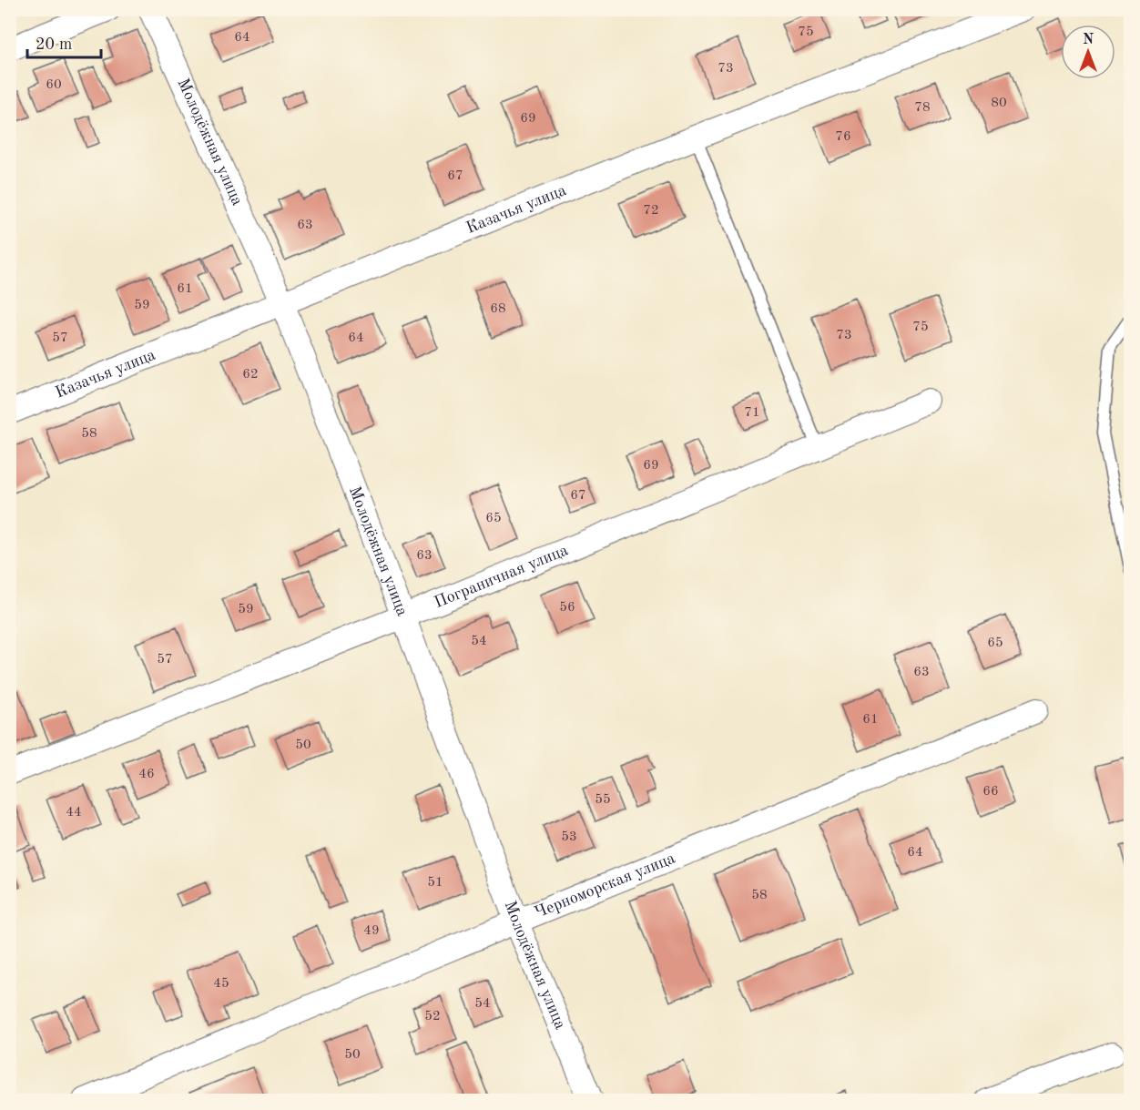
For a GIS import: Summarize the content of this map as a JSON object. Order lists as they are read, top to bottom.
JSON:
{
  "streets": {
    "street": [
      "Молодёжная улица",
      "Казачья улица",
      "Пограничная улица",
      "Черноморская улица"
    ]
  },
  "crossings": [
    ["Молодёжная улица", "Казачья улица"],
    ["Молодёжная улица", "Пограничная улица"],
    ["Молодёжная улица", "Черноморская улица"]
  ],
  "house_numbers": [
    "75",
    "64",
    "73",
    "60",
    "80",
    "78",
    "69",
    "76",
    "67",
    "72",
    "63",
    "61",
    "59",
    "68",
    "75",
    "73",
    "57",
    "64",
    "62",
    "71",
    "58",
    "69",
    "67",
    "65",
    "63",
    "56",
    "59",
    "54",
    "65",
    "57",
    "63",
    "61",
    "50",
    "46",
    "66",
    "55",
    "44",
    "53",
    "64",
    "51",
    "58",
    "49",
    "45",
    "54",
    "52",
    "50"
  ],
  "scale_bar": "20 m",
  "north": "top"
}
